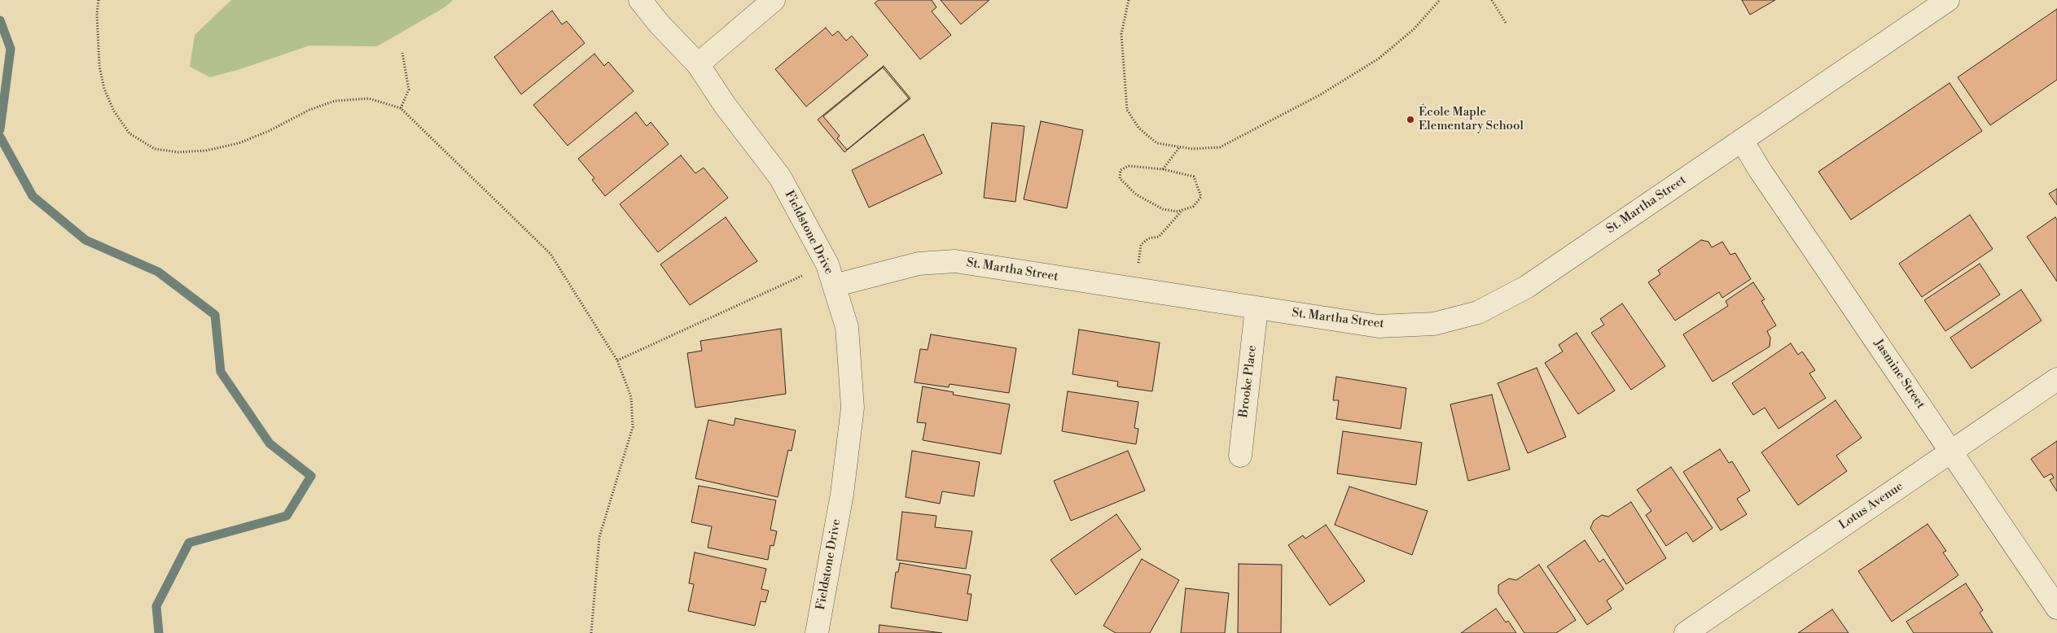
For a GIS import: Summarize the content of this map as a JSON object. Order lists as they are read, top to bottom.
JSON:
{
  "streets": {
    "street": [
      "St. Martha Street",
      "Fieldstone Drive",
      "Jasmine Street",
      "Brooke Place",
      "Lotus Avenue"
    ]
  },
  "crossings": [
    ["St. Martha Street", "Fieldstone Drive"],
    ["St. Martha Street", "Jasmine Street"],
    ["St. Martha Street", "Brooke Place"],
    ["Jasmine Street", "Lotus Avenue"]
  ],
  "places": ["École Maple Elementary School"]
}
